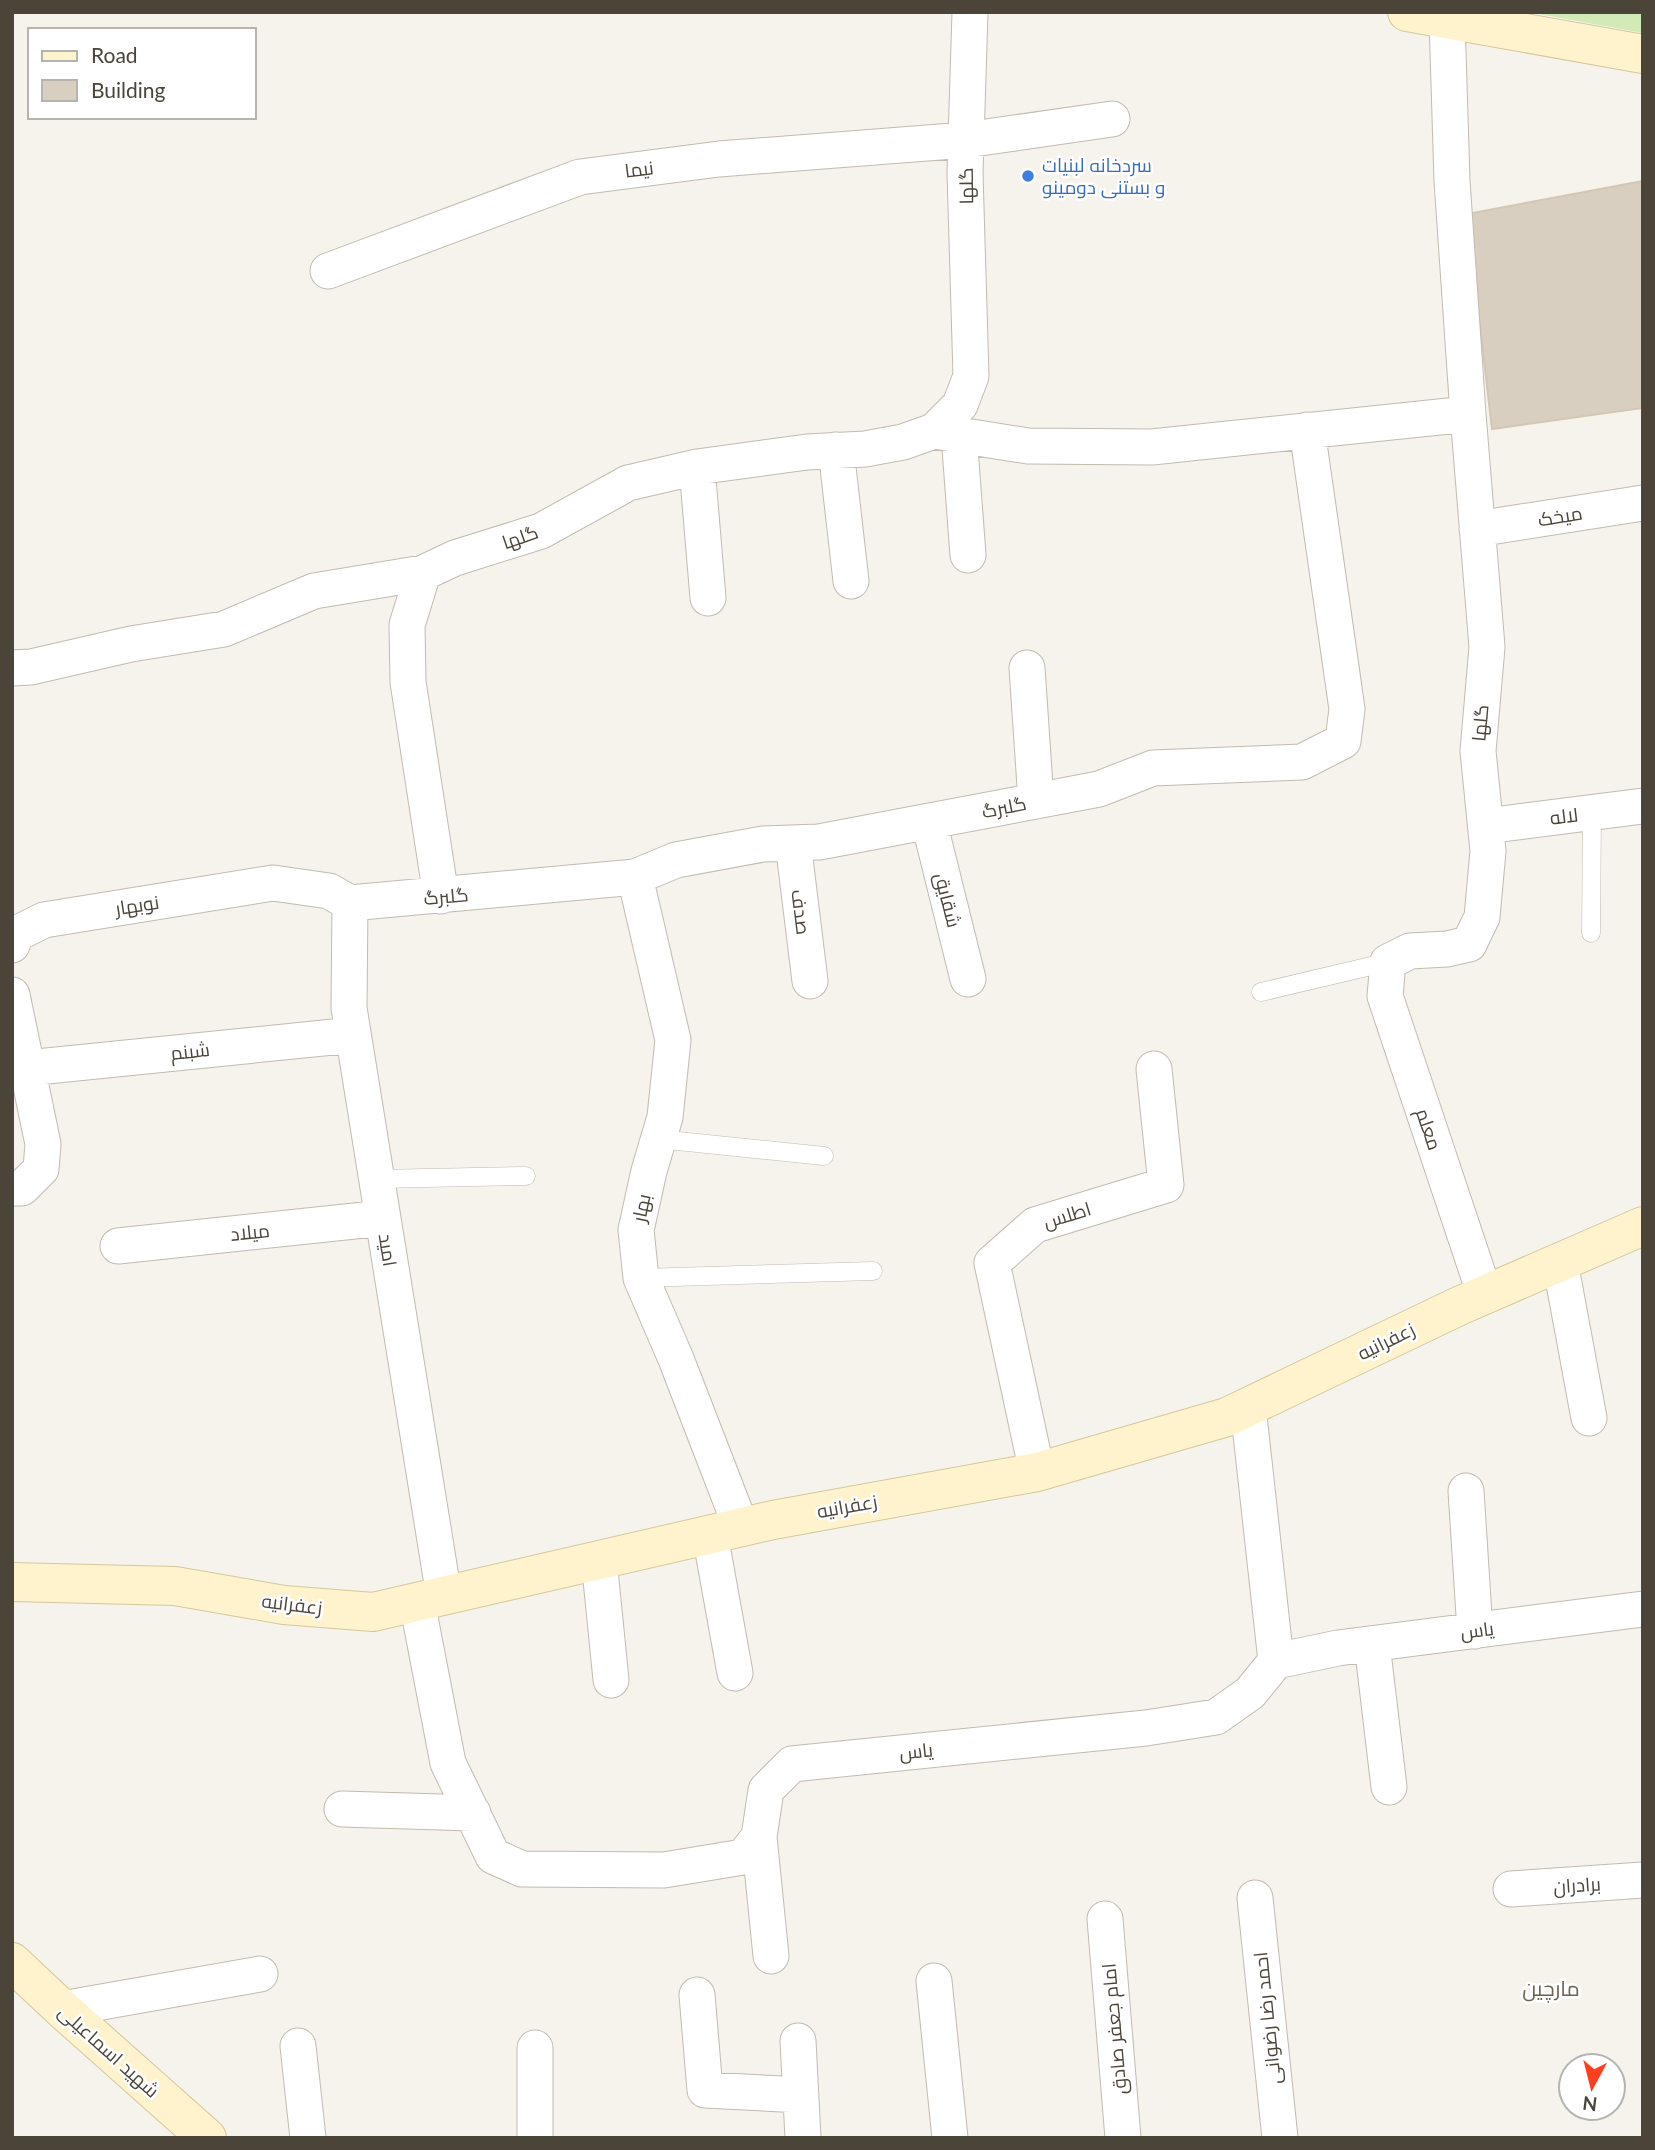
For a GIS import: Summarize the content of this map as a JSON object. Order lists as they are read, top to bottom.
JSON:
{
  "streets": {
    "street": [
      "نیما",
      "گلها",
      "میخک",
      "گلبرگ",
      "لاله",
      "شقایق",
      "نوبهار",
      "صدف",
      "شبنم",
      "معلم",
      "بهار",
      "اطلس",
      "میلاد",
      "امید",
      "زعفرانیه",
      "یاس",
      "برادران",
      "احمد رضا رضوانی",
      "امام جعفر صادق",
      "شهید اسماعیلی"
    ]
  },
  "crossings": [
    ["نیما", "گلها"],
    ["گلها", "میخک"],
    ["گلها", "گلبرگ"],
    ["گلها", "لاله"],
    ["گلها", "معلم"],
    ["گلبرگ", "شقایق"],
    ["گلبرگ", "نوبهار"],
    ["گلبرگ", "صدف"],
    ["گلبرگ", "بهار"],
    ["گلبرگ", "امید"],
    ["نوبهار", "امید"],
    ["شبنم", "امید"],
    ["معلم", "زعفرانیه"],
    ["بهار", "زعفرانیه"],
    ["اطلس", "زعفرانیه"],
    ["میلاد", "امید"],
    ["امید", "زعفرانیه"]
  ],
  "districts": ["مارچین"],
  "places": ["سردخانه لبنیات و بستنی دومینو"],
  "legend": ["Road", "Building"],
  "north": "bottom"
}
